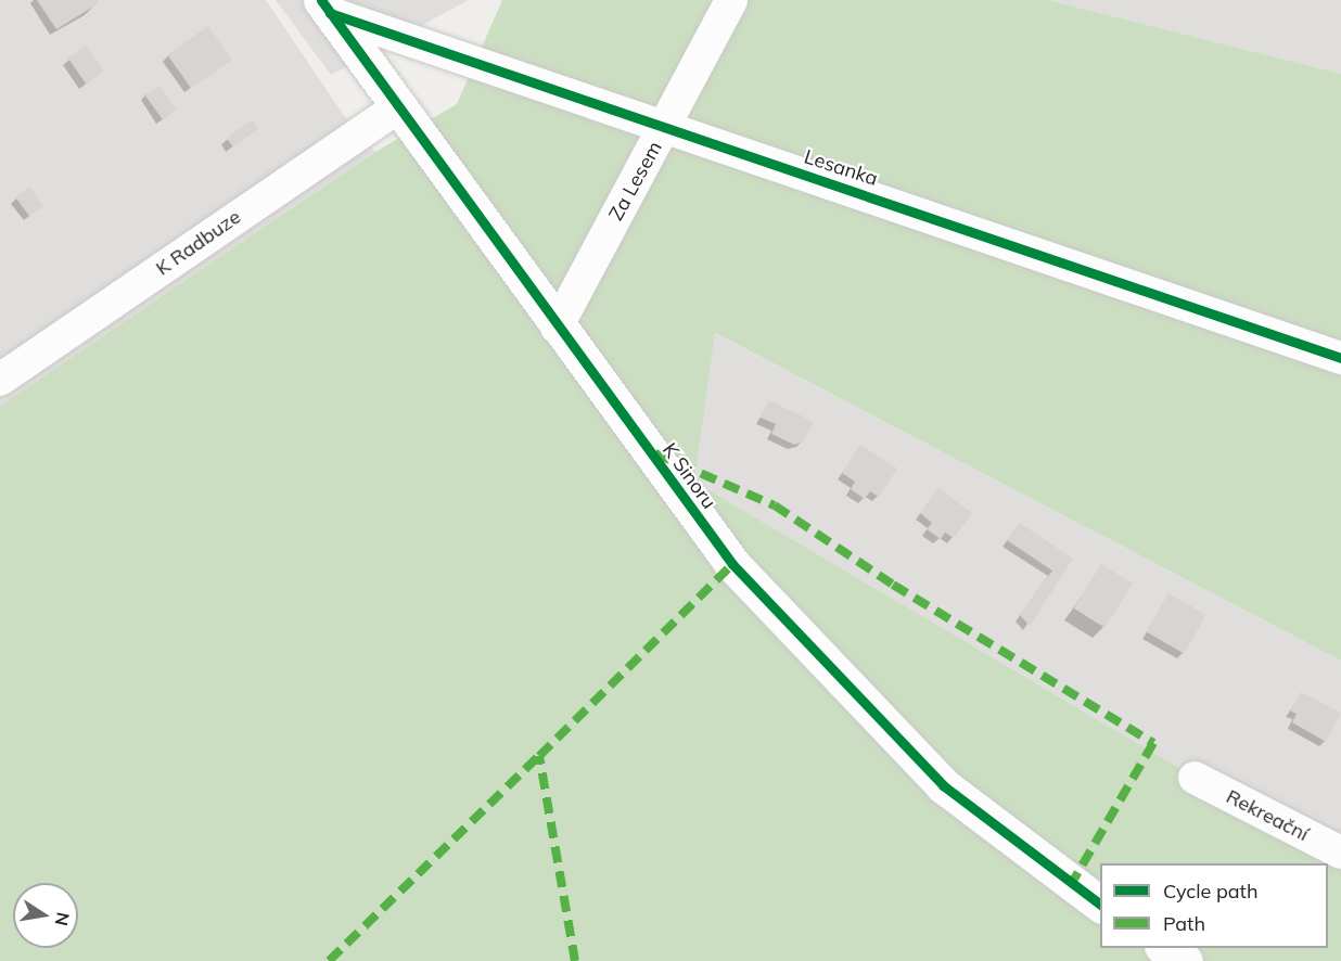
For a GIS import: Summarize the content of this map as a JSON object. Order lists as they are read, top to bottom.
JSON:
{
  "streets": {
    "street": [
      "Lesanka",
      "Za Lesem",
      "K Radbuze",
      "K Sinoru",
      "Rekreační"
    ]
  },
  "crossings": [
    ["Lesanka", "Za Lesem"],
    ["Lesanka", "K Sinoru"],
    ["Za Lesem", "K Sinoru"],
    ["K Radbuze", "K Sinoru"]
  ],
  "legend": ["Cycle path", "Path"],
  "north": "right"
}
